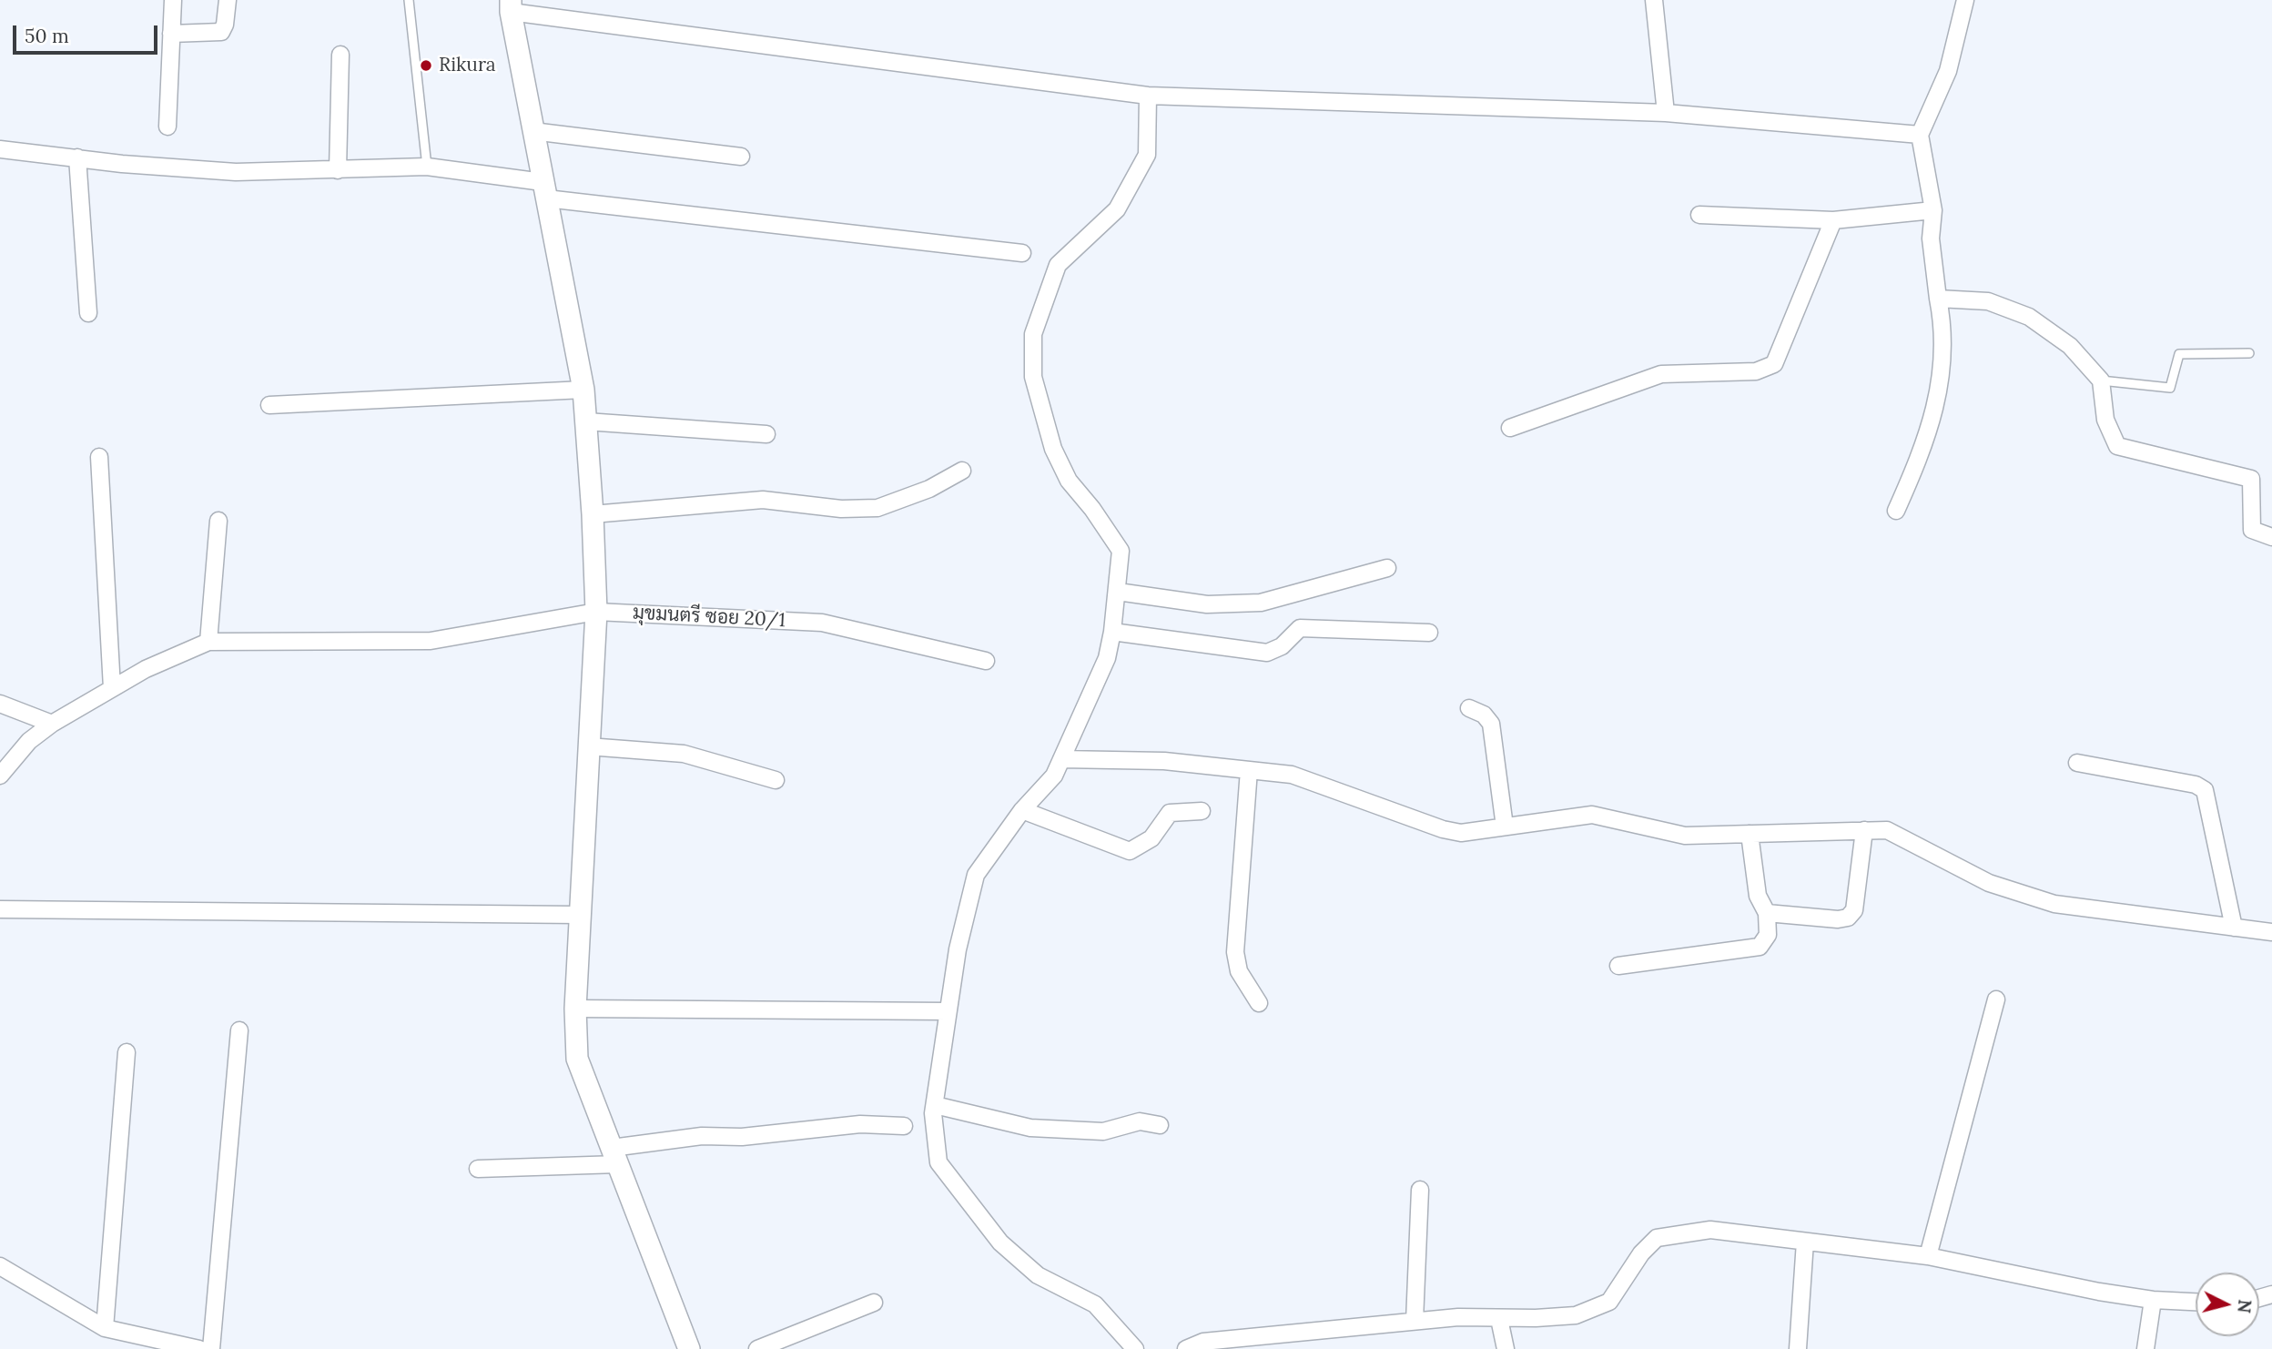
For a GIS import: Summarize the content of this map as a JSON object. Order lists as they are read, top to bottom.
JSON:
{
  "streets": {
    "street": ["มุขมนตรี ซอย 20/1"]
  },
  "places": ["Rikura"],
  "scale_bar": "50 m",
  "north": "right"
}
